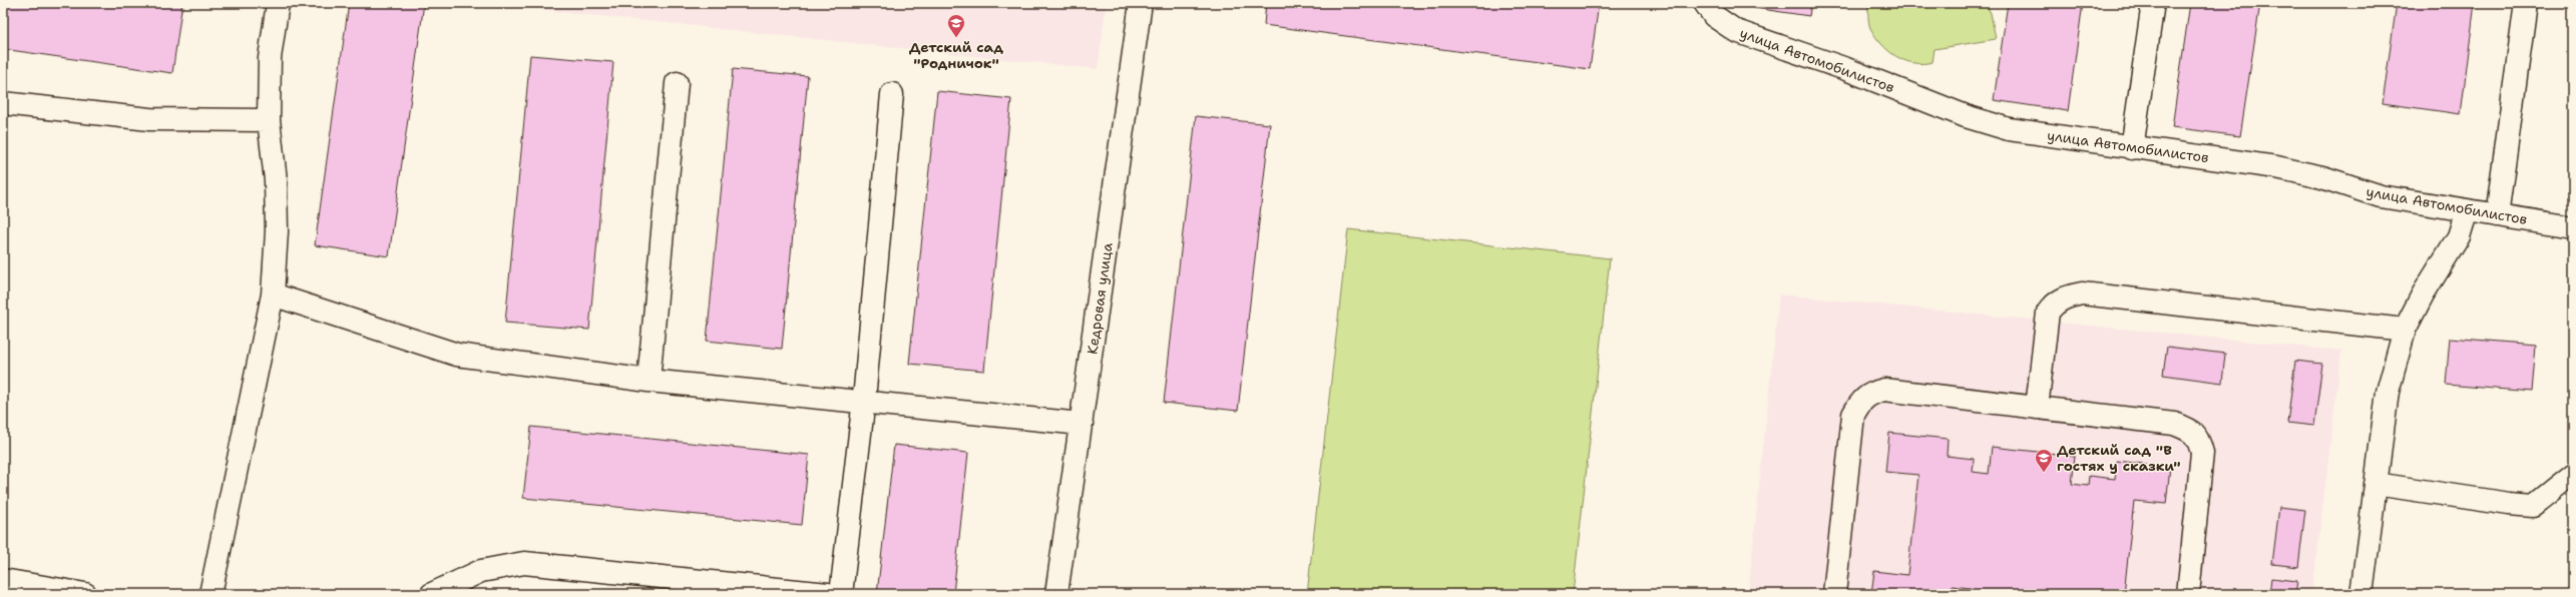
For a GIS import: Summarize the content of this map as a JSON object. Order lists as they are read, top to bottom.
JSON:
{
  "streets": {
    "street": ["улица Автомобилистов", "Кедровая улица"]
  },
  "places": {
    "school or university": ["Детский сад \"Родничок\"", "Детский сад \"В гостях у сказки\""]
  }
}
